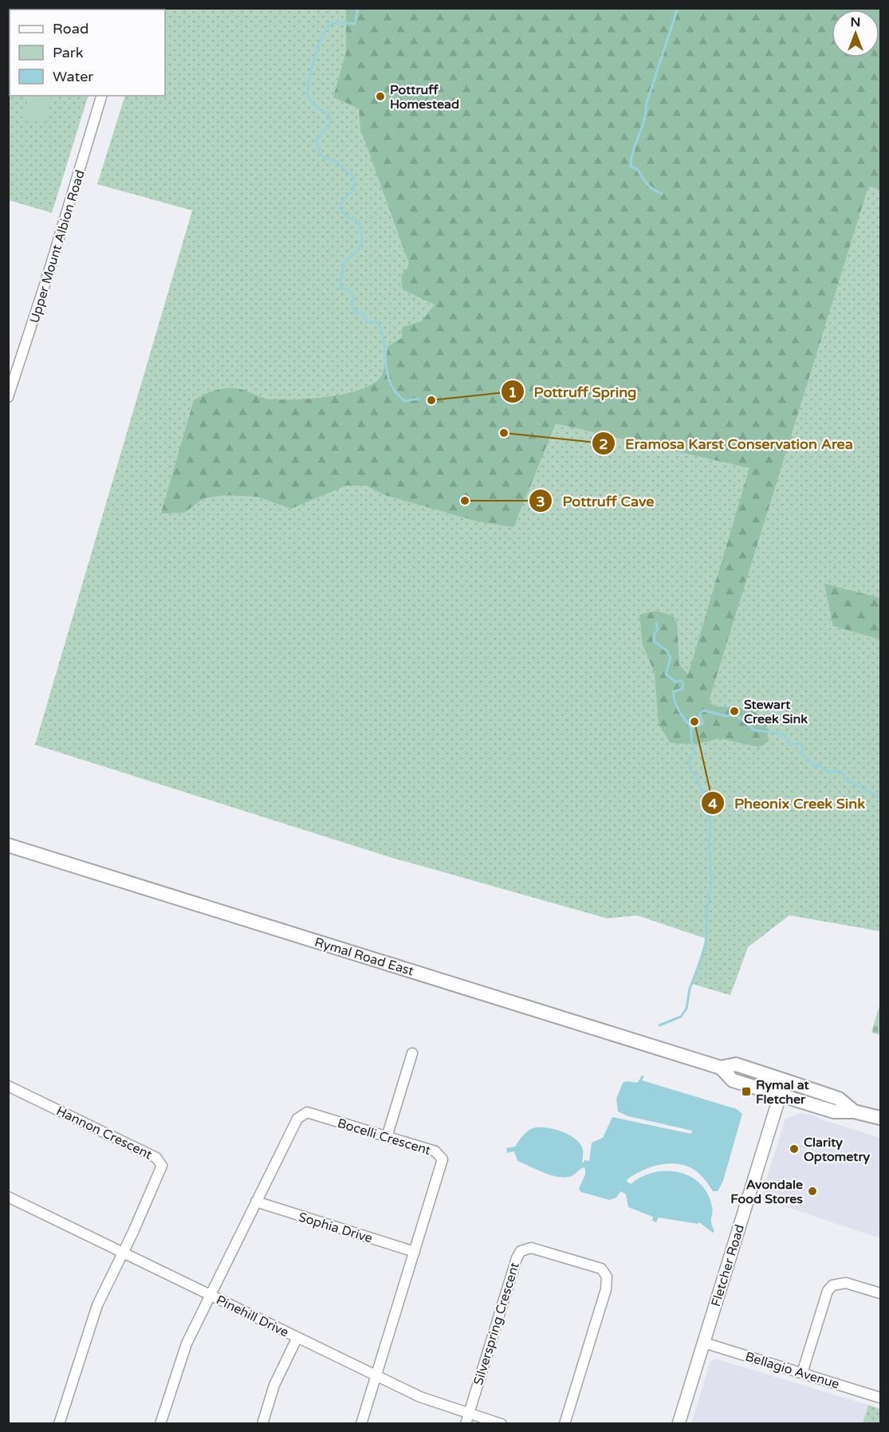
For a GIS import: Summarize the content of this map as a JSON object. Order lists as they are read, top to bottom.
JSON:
{
  "streets": {
    "main road": ["Rymal Road East"],
    "street": [
      "Upper Mount Albion Road",
      "Hannon Crescent",
      "Bocelli Crescent",
      "Sophia Drive",
      "Fletcher Road",
      "Pinehill Drive",
      "Silverspring Crescent",
      "Bellagio Avenue"
    ]
  },
  "crossings": [
    ["Rymal Road East", "Fletcher Road"],
    ["Hannon Crescent", "Pinehill Drive"],
    ["Bocelli Crescent", "Sophia Drive"],
    ["Bocelli Crescent", "Pinehill Drive"],
    ["Fletcher Road", "Bellagio Avenue"],
    ["Pinehill Drive", "Silverspring Crescent"]
  ],
  "places": {
    "other": [
      "Pottruff Homestead",
      "Pottruff Spring",
      "Eramosa Karst Conservation Area",
      "Pottruff Cave",
      "Stewart Creek Sink",
      "Pheonix Creek Sink",
      "Clarity Optometry",
      "Avondale Food Stores"
    ],
    "transit": ["Rymal at Fletcher"]
  },
  "legend": ["Road", "Park", "Water"],
  "north": "top"
}
